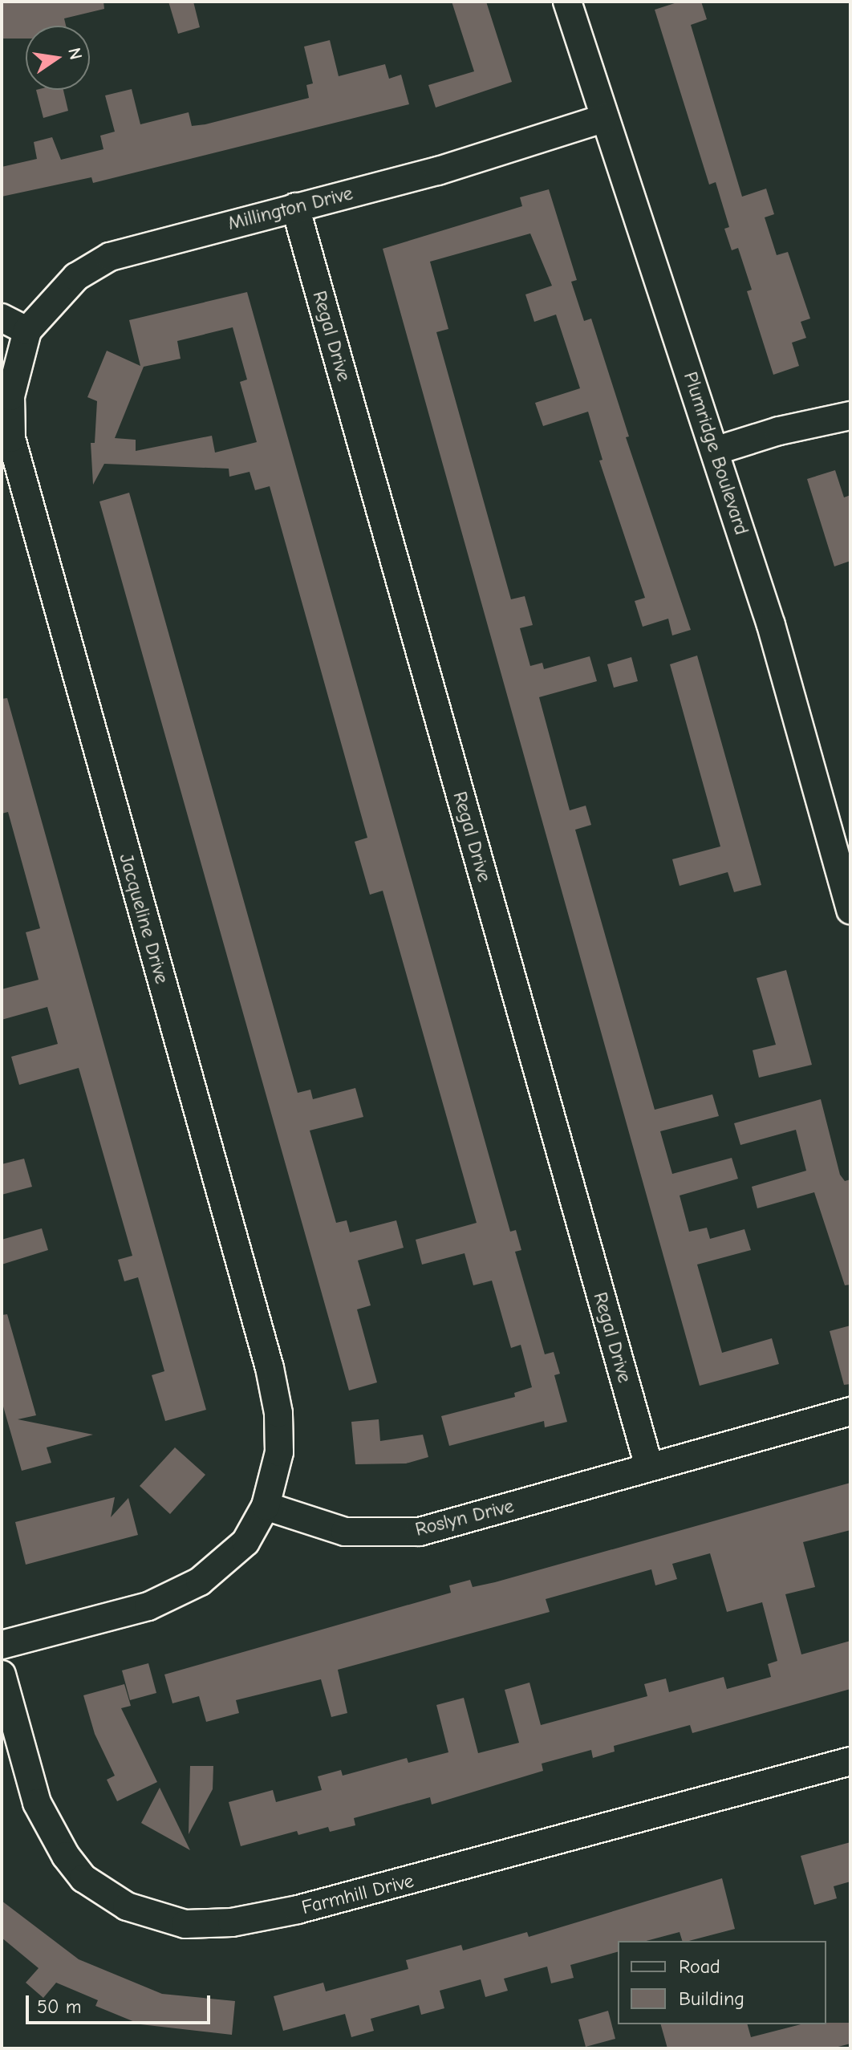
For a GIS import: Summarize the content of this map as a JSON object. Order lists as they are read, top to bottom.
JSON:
{
  "streets": {
    "street": [
      "Millington Drive",
      "Regal Drive",
      "Plumridge Boulevard",
      "Jacqueline Drive",
      "Roslyn Drive",
      "Farmhill Drive"
    ]
  },
  "crossings": [
    ["Millington Drive", "Regal Drive"],
    ["Millington Drive", "Plumridge Boulevard"],
    ["Millington Drive", "Jacqueline Drive"],
    ["Regal Drive", "Roslyn Drive"],
    ["Jacqueline Drive", "Roslyn Drive"]
  ],
  "legend": ["Road", "Building"],
  "scale_bar": "50 m",
  "north": "right"
}
